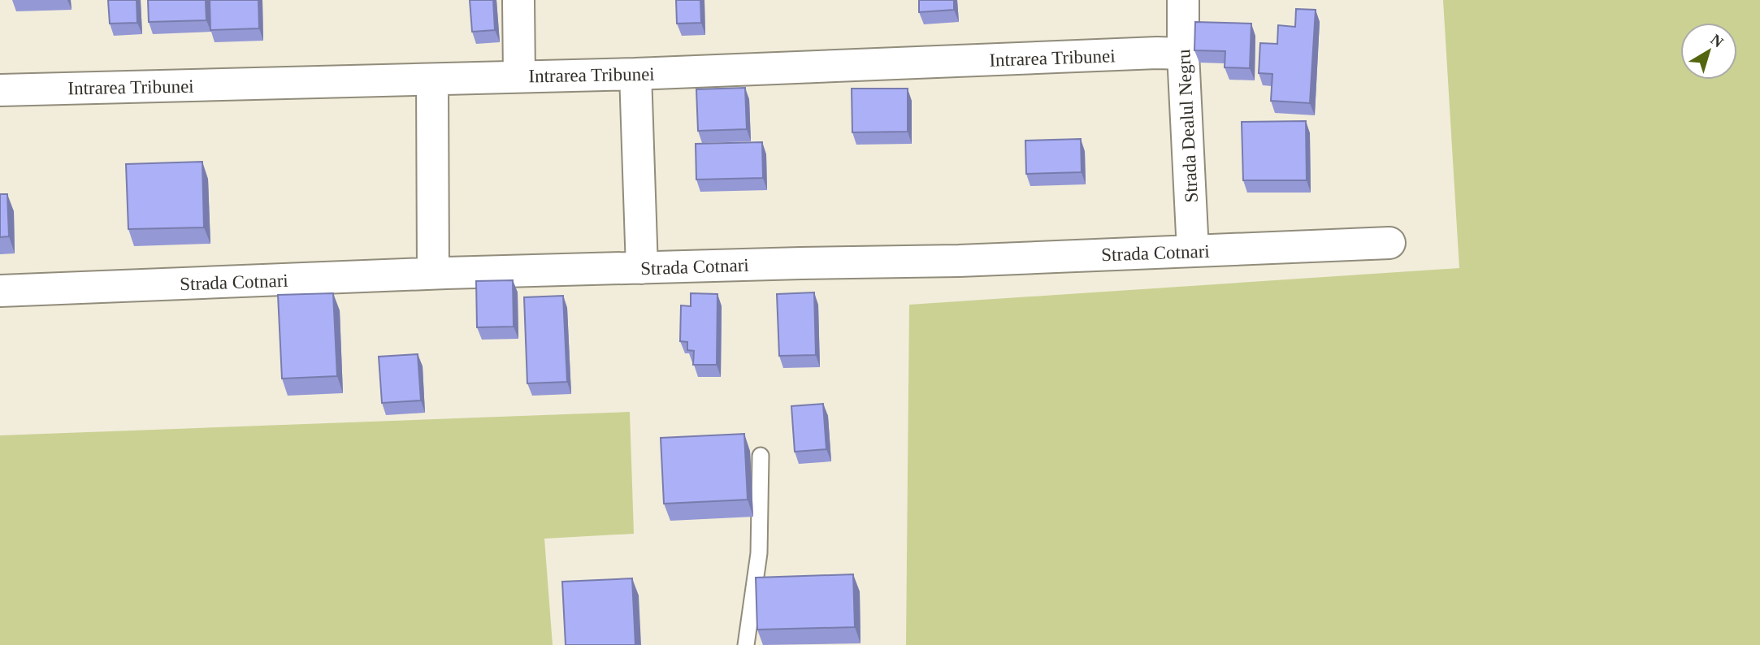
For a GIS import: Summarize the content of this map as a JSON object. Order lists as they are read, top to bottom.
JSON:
{
  "streets": {
    "street": ["Intrarea Tribunei", "Strada Dealul Negru", "Strada Cotnari"]
  },
  "crossings": [
    ["Intrarea Tribunei", "Strada Dealul Negru"],
    ["Strada Dealul Negru", "Strada Cotnari"]
  ],
  "north": "top right"
}
